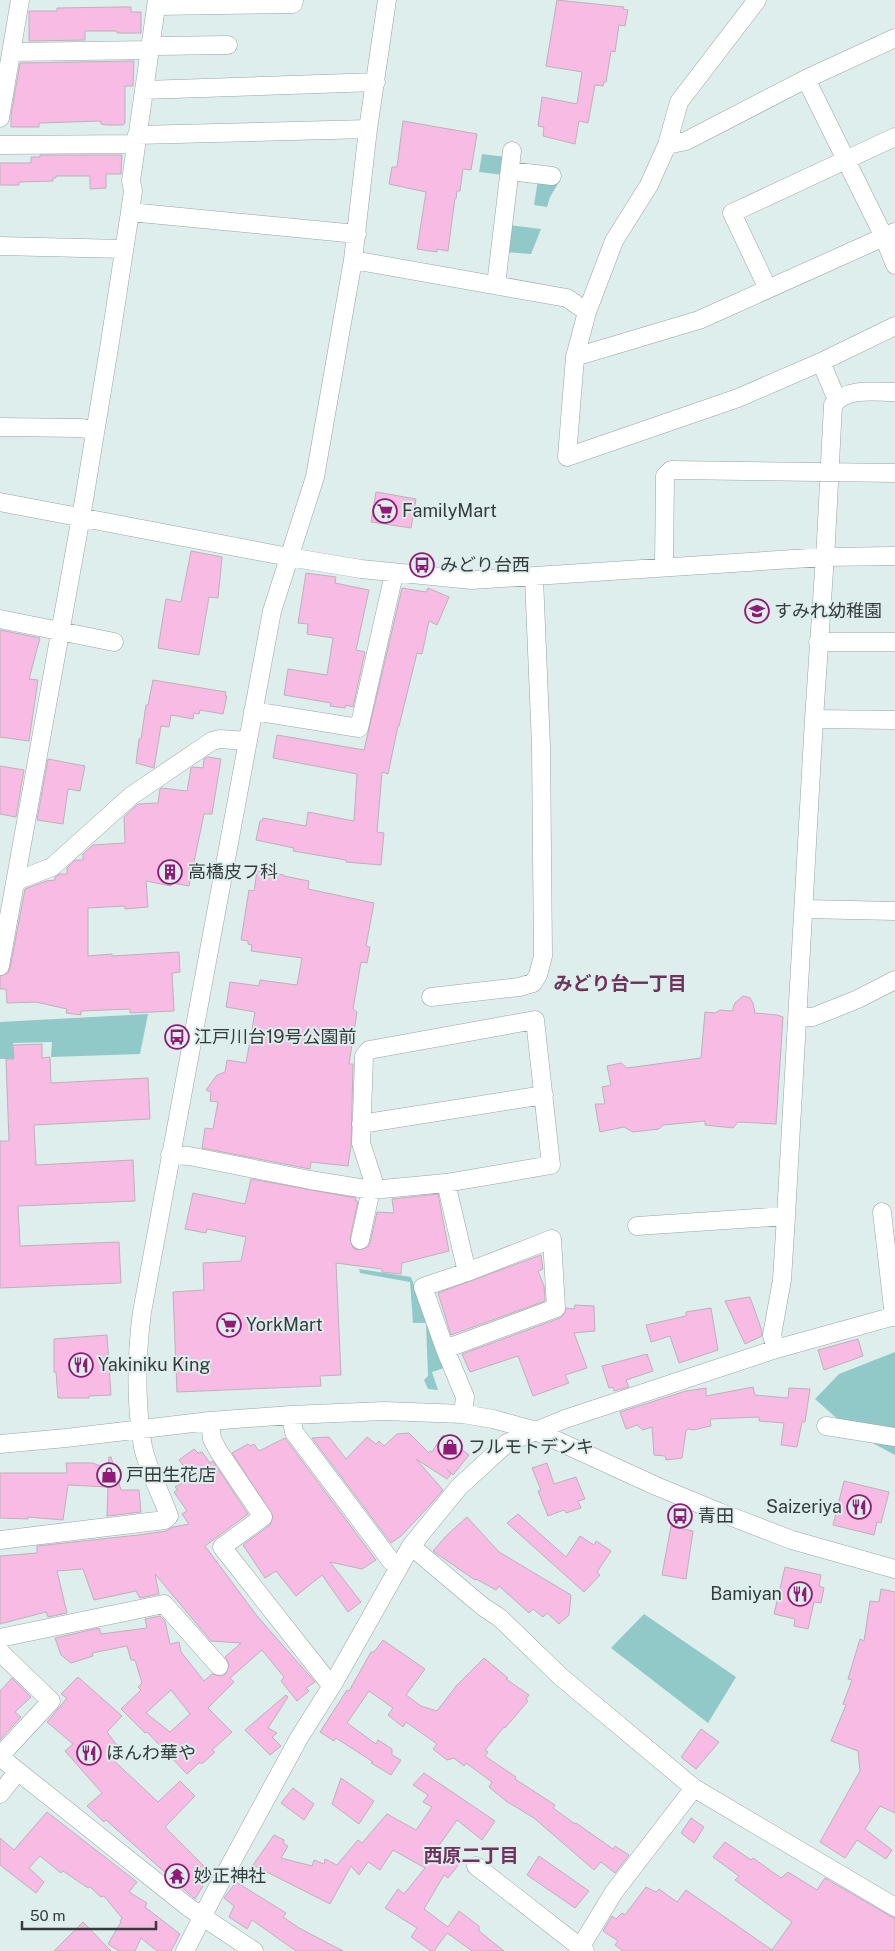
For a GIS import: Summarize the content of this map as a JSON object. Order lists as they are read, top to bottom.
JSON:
{
  "districts": ["みどり台一丁目", "西原二丁目"],
  "places": {
    "supermarket": ["FamilyMart", "YorkMart"],
    "bus stop": ["みどり台西", "江戸川台19号公園前", "青田"],
    "school or university": ["すみれ幼稚園"],
    "building": ["高橋皮フ科"],
    "restaurant": [
      "Yakiniku King",
      "Saizeriya",
      "Bamiyan",
      "ほんわ華や"
    ],
    "shop": ["フルモトデンキ", "戸田生花店"],
    "temple": ["妙正神社"]
  },
  "scale_bar": "50 m"
}
